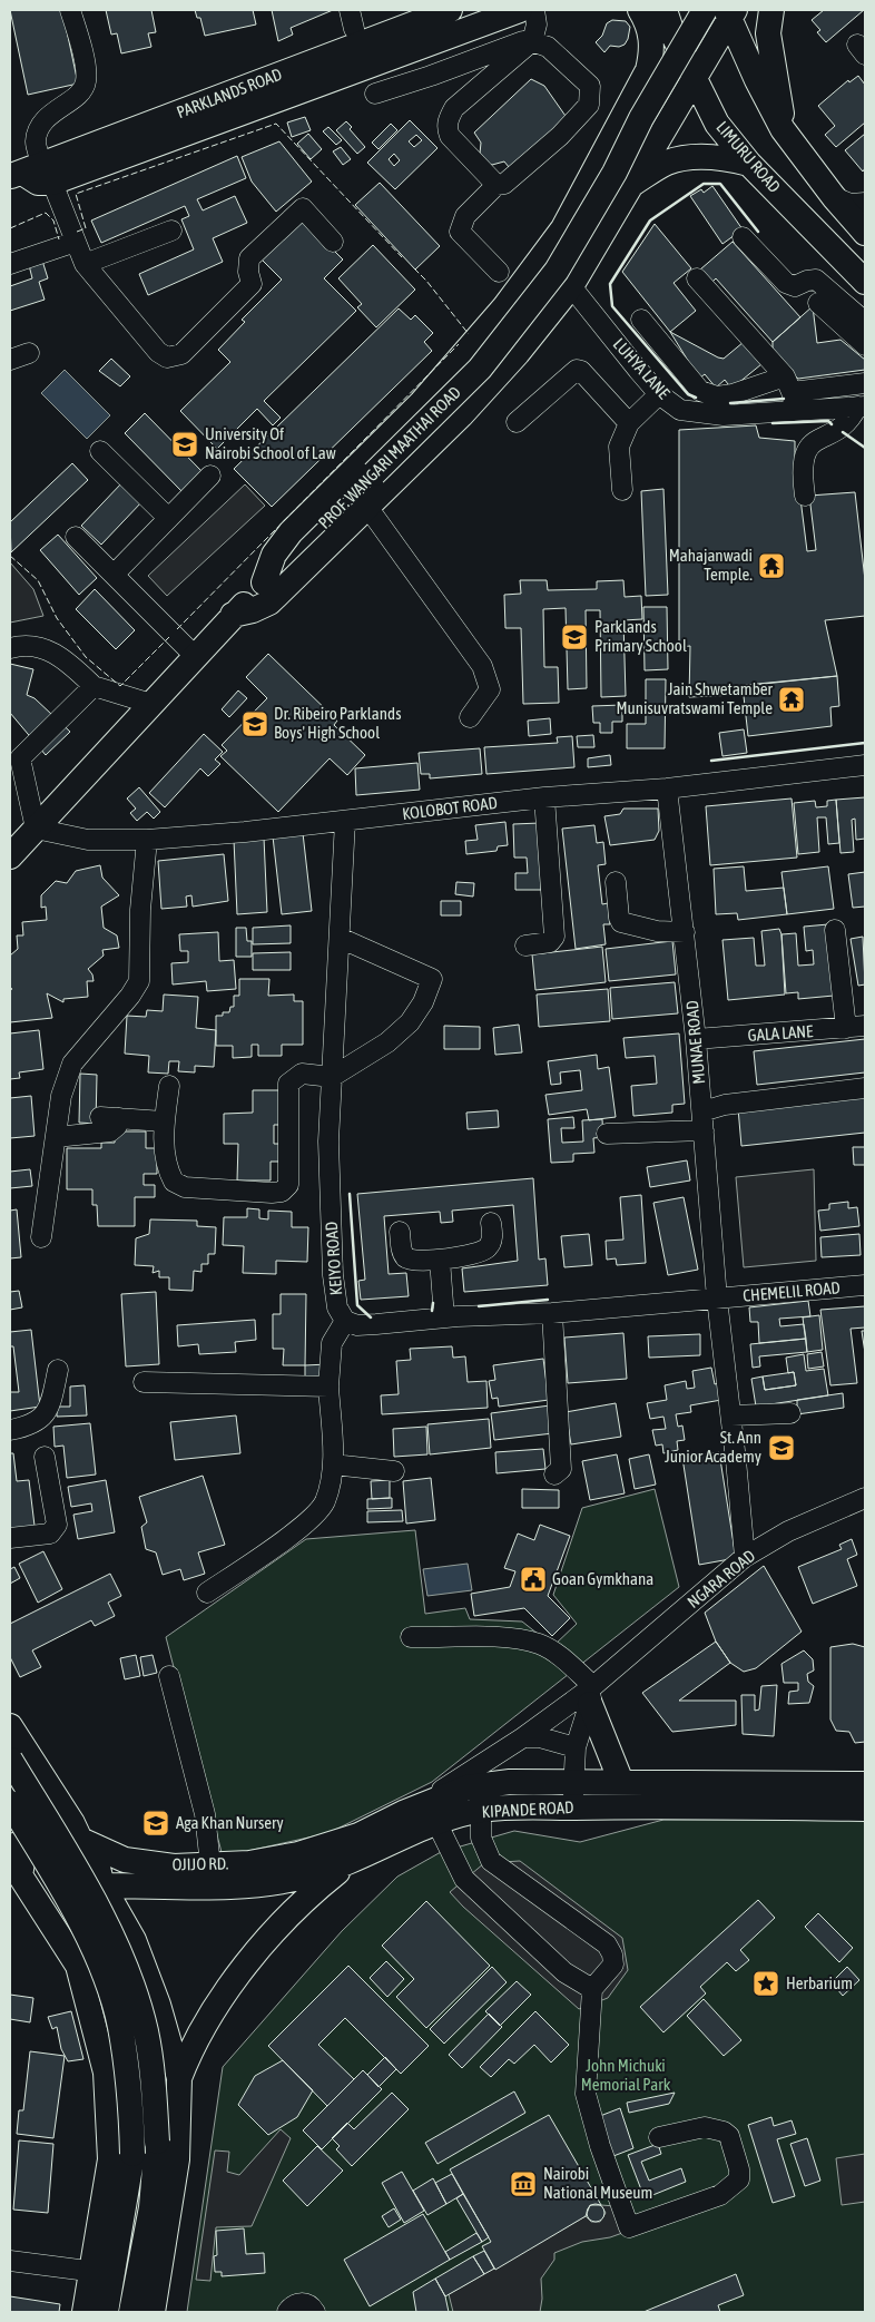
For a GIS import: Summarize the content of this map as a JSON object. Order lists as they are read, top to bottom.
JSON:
{
  "streets": {
    "main road": [
      "PARKLANDS ROAD",
      "LIMURU ROAD",
      "PROF. WANGARI MAATHAI ROAD",
      "KIPANDE ROAD",
      "OJIJO RD."
    ],
    "street": [
      "LUHYA LANE",
      "KOLOBOT ROAD",
      "GALA LANE",
      "MUNAE ROAD",
      "KEIYO ROAD",
      "CHEMELIL ROAD",
      "NGARA ROAD"
    ]
  },
  "crossings": [
    ["PROF. WANGARI MAATHAI ROAD", "KOLOBOT ROAD"],
    ["KOLOBOT ROAD", "MUNAE ROAD"],
    ["KOLOBOT ROAD", "KEIYO ROAD"],
    ["GALA LANE", "MUNAE ROAD"],
    ["MUNAE ROAD", "CHEMELIL ROAD"],
    ["MUNAE ROAD", "NGARA ROAD"],
    ["NGARA ROAD", "KIPANDE ROAD"],
    ["NGARA ROAD", "OJIJO RD."],
    ["KIPANDE ROAD", "OJIJO RD."]
  ],
  "parks": ["John Michuki Memorial Park"],
  "places": {
    "school or university": [
      "University Of Nairobi School of Law",
      "Parklands Primary School",
      "Dr. Ribeiro Parklands Boys' High School",
      "St. Ann Junior Academy",
      "Aga Khan Nursery"
    ],
    "temple": ["Mahajanwadi Temple.", "Jain Shwetamber Munisuvratswami Temple"],
    "public building": ["Goan Gymkhana"],
    "place": ["Herbarium"],
    "museum": ["Nairobi National Museum"]
  }
}
